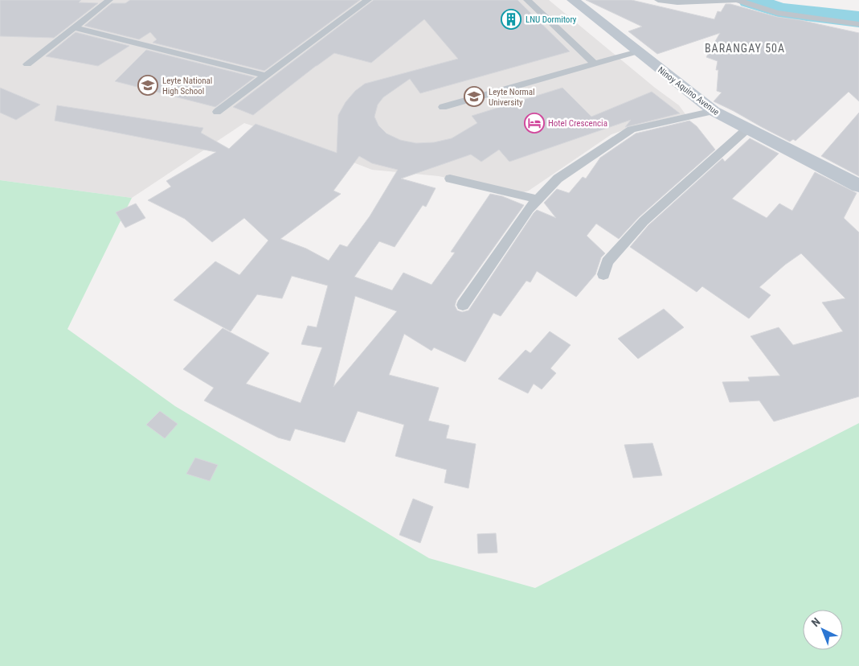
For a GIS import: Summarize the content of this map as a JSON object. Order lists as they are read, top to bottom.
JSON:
{
  "streets": {
    "main road": ["Ninoy Aquino Avenue"]
  },
  "districts": ["BARANGAY 50A"],
  "places": {
    "building": ["LNU Dormitory"],
    "school or university": ["Leyte National High School", "Leyte Normal University"],
    "hotel": ["Hotel Crescencia"]
  },
  "north": "top left"
}
